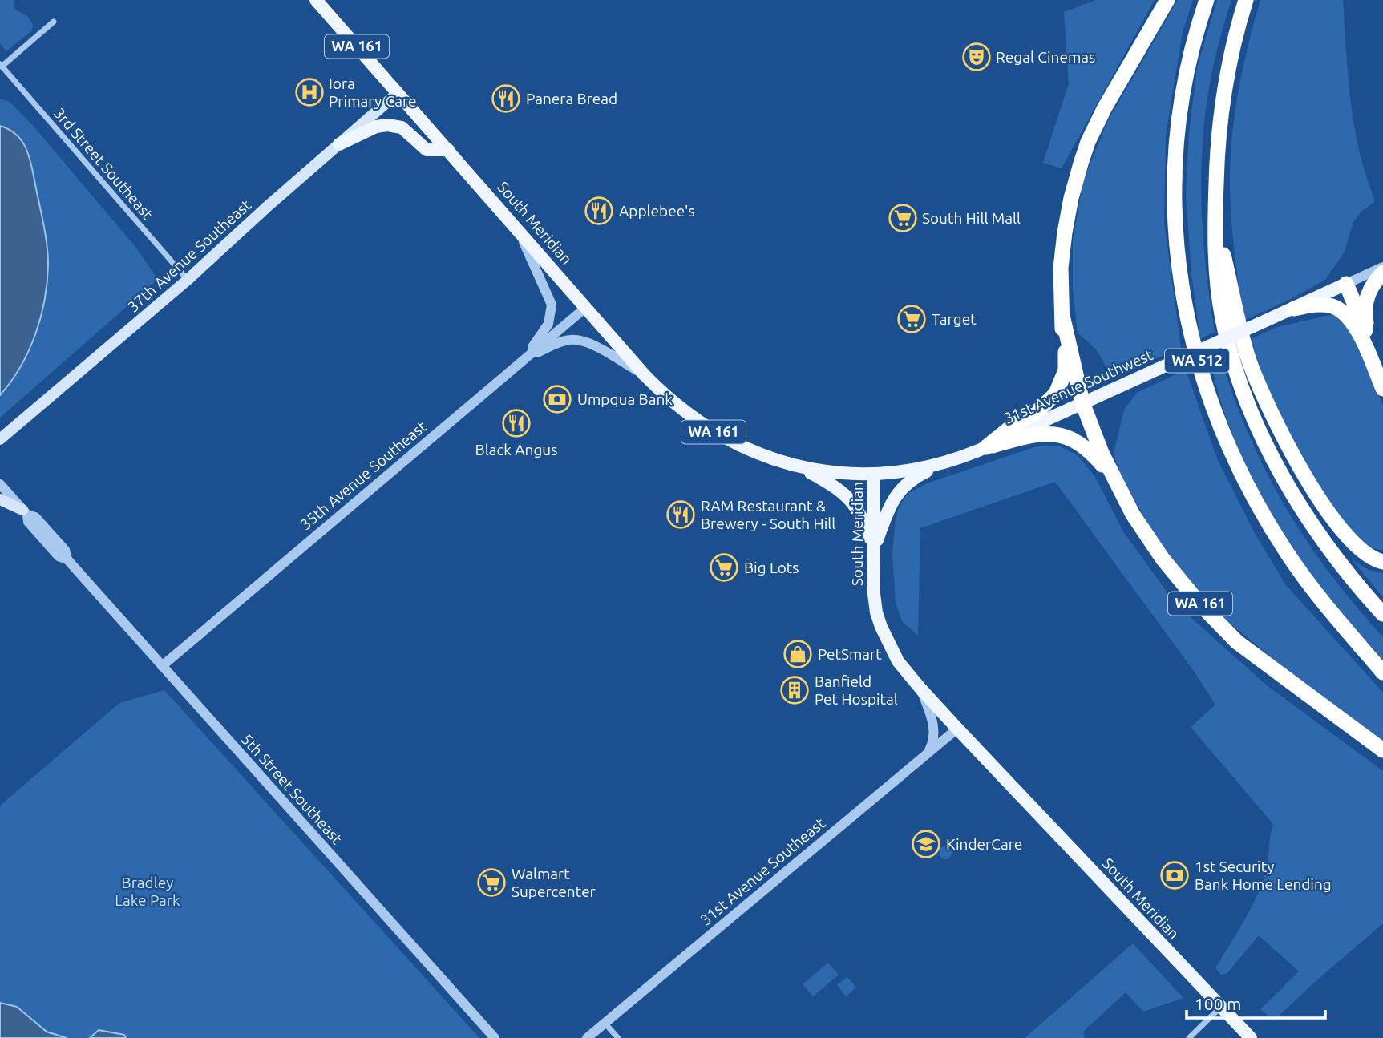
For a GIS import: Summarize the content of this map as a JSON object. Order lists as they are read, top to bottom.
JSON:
{
  "streets": {
    "highway": ["WA 161", "WA 512"],
    "main road": ["South Meridian", "37th Avenue Southeast", "31st Avenue Southwest"],
    "street": [
      "3rd Street Southeast",
      "35th Avenue Southeast",
      "5th Street Southeast",
      "31st Avenue Southeast"
    ]
  },
  "crossings": [
    ["WA 161", "31st Avenue Southwest"],
    ["3rd Street Southeast", "37th Avenue Southeast"],
    ["South Meridian", "37th Avenue Southeast"],
    ["South Meridian", "31st Avenue Southwest"],
    ["South Meridian", "35th Avenue Southeast"],
    ["South Meridian", "31st Avenue Southeast"],
    ["35th Avenue Southeast", "5th Street Southeast"]
  ],
  "parks": ["Bradley Lake Park"],
  "places": {
    "theatre": ["Regal Cinemas"],
    "hospital": ["Iora Primary Care"],
    "restaurant": [
      "Panera Bread",
      "Applebee's",
      "Black Angus",
      "RAM Restaurant & Brewery - South Hill"
    ],
    "supermarket": [
      "South Hill Mall",
      "Target",
      "Big Lots",
      "Walmart Supercenter"
    ],
    "bank": ["Umpqua Bank", "1st Security Bank Home Lending"],
    "shop": ["PetSmart"],
    "building": ["Banfield Pet Hospital"],
    "school or university": ["KinderCare"]
  },
  "scale_bar": "100 m"
}
